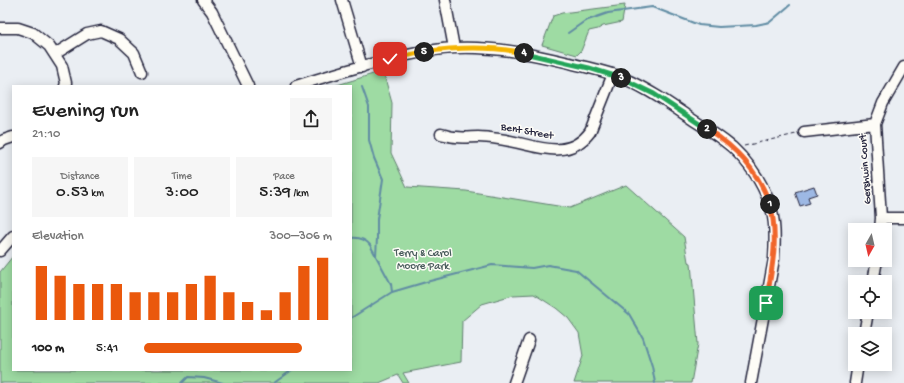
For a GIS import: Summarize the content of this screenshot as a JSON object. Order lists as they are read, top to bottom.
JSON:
{
  "streets": {
    "street": ["Bent Street", "Gershwin Court"]
  },
  "parks": ["Terry & Carol Moore Park"],
  "north": "bottom",
  "page": {
    "pins": [
      "5",
      "4",
      "3",
      "2",
      "1"
    ],
    "heading": ["Evening run", "21:10"],
    "stats": [
      ["Distance", "0.53 km"],
      ["Time", "3:00"],
      ["Pace", "5:39 /km"]
    ],
    "chart": ["Elevation", "300–306 m"],
    "list": [
      {
        "name": "100 m",
        "note": "5:41"
      }
    ]
  }
}
